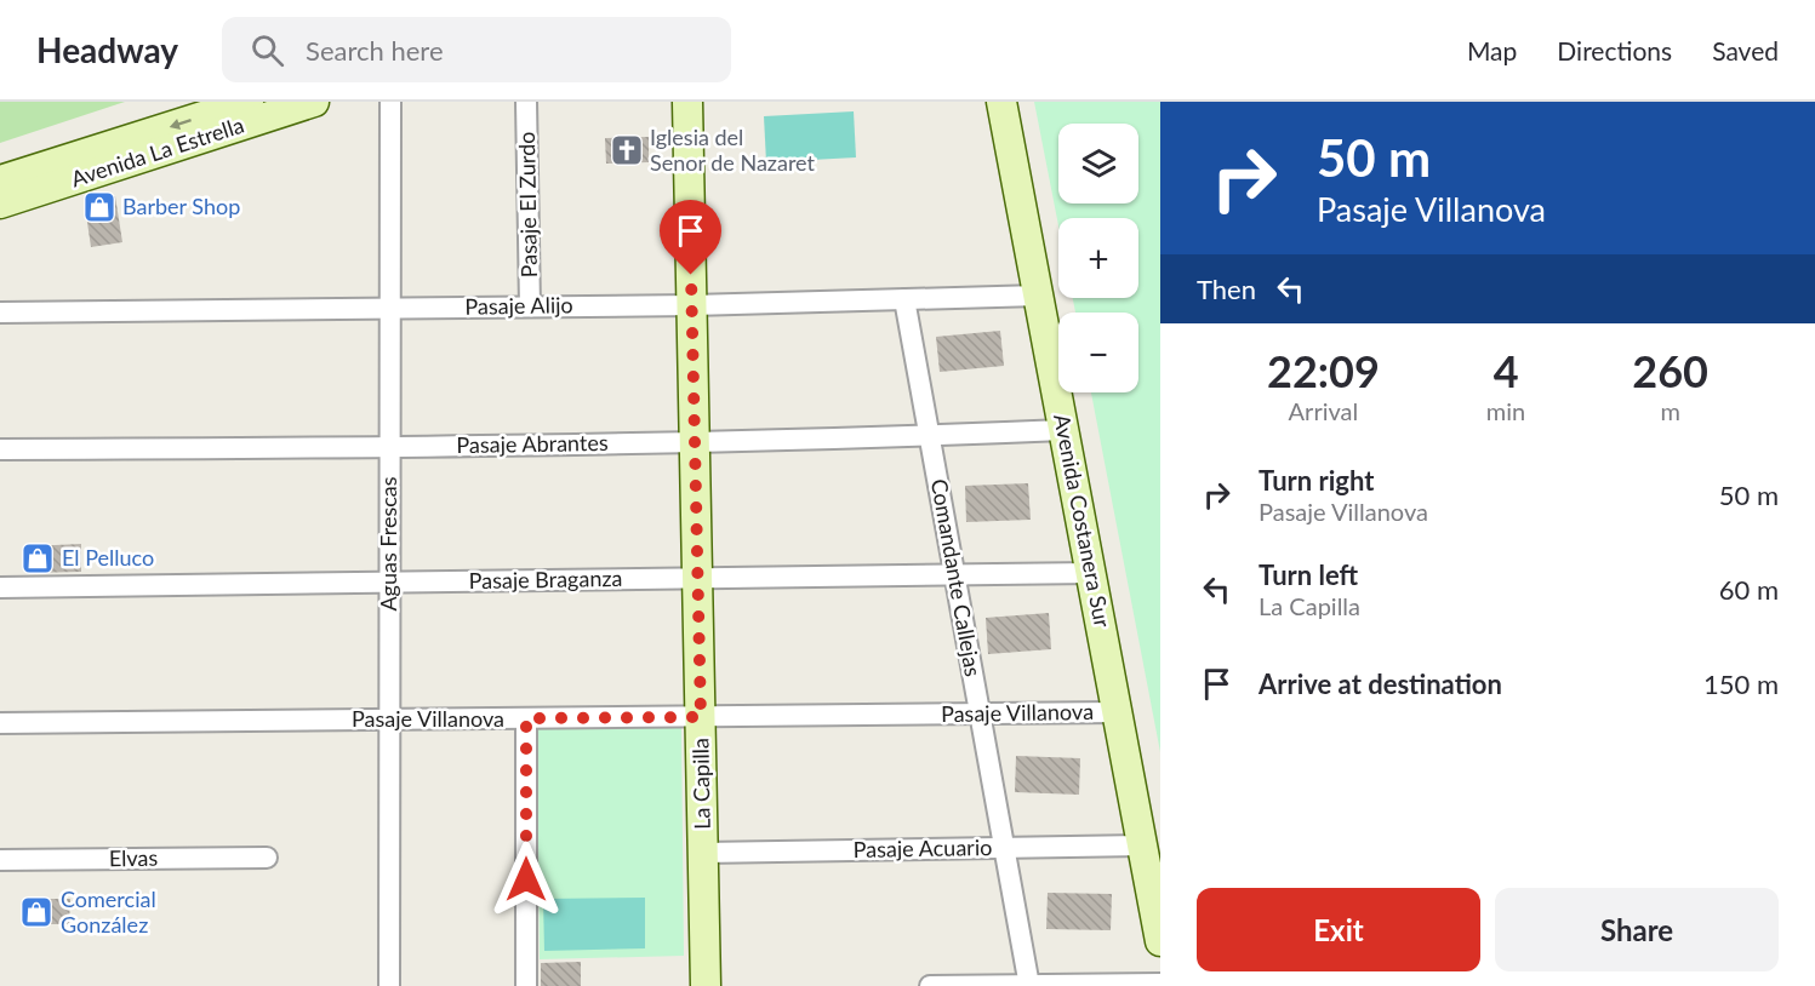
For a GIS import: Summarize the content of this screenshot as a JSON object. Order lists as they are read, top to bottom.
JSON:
{
  "streets": {
    "main road": ["Avenida La Estrella", "Avenida Costanera Sur", "La Capilla"],
    "street": [
      "Pasaje El Zurdo",
      "Pasaje Alijo",
      "Pasaje Abrantes",
      "Aguas Frescas",
      "Comandante Callejas",
      "Pasaje Braganza",
      "Pasaje Villanova",
      "Pasaje Acuario",
      "Elvas"
    ]
  },
  "crossings": [
    ["Pasaje El Zurdo", "Pasaje Alijo"],
    ["Pasaje Alijo", "Avenida Costanera Sur"],
    ["Pasaje Alijo", "Aguas Frescas"],
    ["Pasaje Alijo", "Comandante Callejas"],
    ["Pasaje Alijo", "La Capilla"],
    ["Pasaje Abrantes", "Avenida Costanera Sur"],
    ["Pasaje Abrantes", "Aguas Frescas"],
    ["Pasaje Abrantes", "Comandante Callejas"],
    ["Pasaje Abrantes", "La Capilla"],
    ["Avenida Costanera Sur", "Pasaje Braganza"],
    ["Avenida Costanera Sur", "Pasaje Villanova"],
    ["Avenida Costanera Sur", "Pasaje Acuario"],
    ["Aguas Frescas", "Pasaje Braganza"],
    ["Aguas Frescas", "Pasaje Villanova"],
    ["Comandante Callejas", "Pasaje Braganza"],
    ["Comandante Callejas", "Pasaje Villanova"],
    ["Comandante Callejas", "Pasaje Acuario"],
    ["Pasaje Braganza", "La Capilla"],
    ["Pasaje Villanova", "La Capilla"],
    ["La Capilla", "Pasaje Acuario"]
  ],
  "places": {
    "church": ["Iglesia del Senor de Nazaret"],
    "shop": ["Barber Shop", "El Pelluco", "Comercial González"]
  },
  "page": {
    "header": "Headway",
    "search": "Search here",
    "nav": ["Map", "Directions", "Saved"],
    "turn": ["50 m", "Pasaje Villanova"],
    "map_buttons": ["+", "−"],
    "then": "Then",
    "eta": [
      "22:09",
      "Arrival",
      "4",
      "min",
      "260",
      "m"
    ],
    "list": [
      {
        "name": "Turn right",
        "note": "Pasaje Villanova",
        "value": "50 m"
      },
      {
        "name": "Turn left",
        "note": "La Capilla",
        "value": "60 m"
      },
      {
        "name": "Arrive at destination",
        "value": "150 m"
      }
    ],
    "buttons": ["Exit", "Share"]
  }
}
